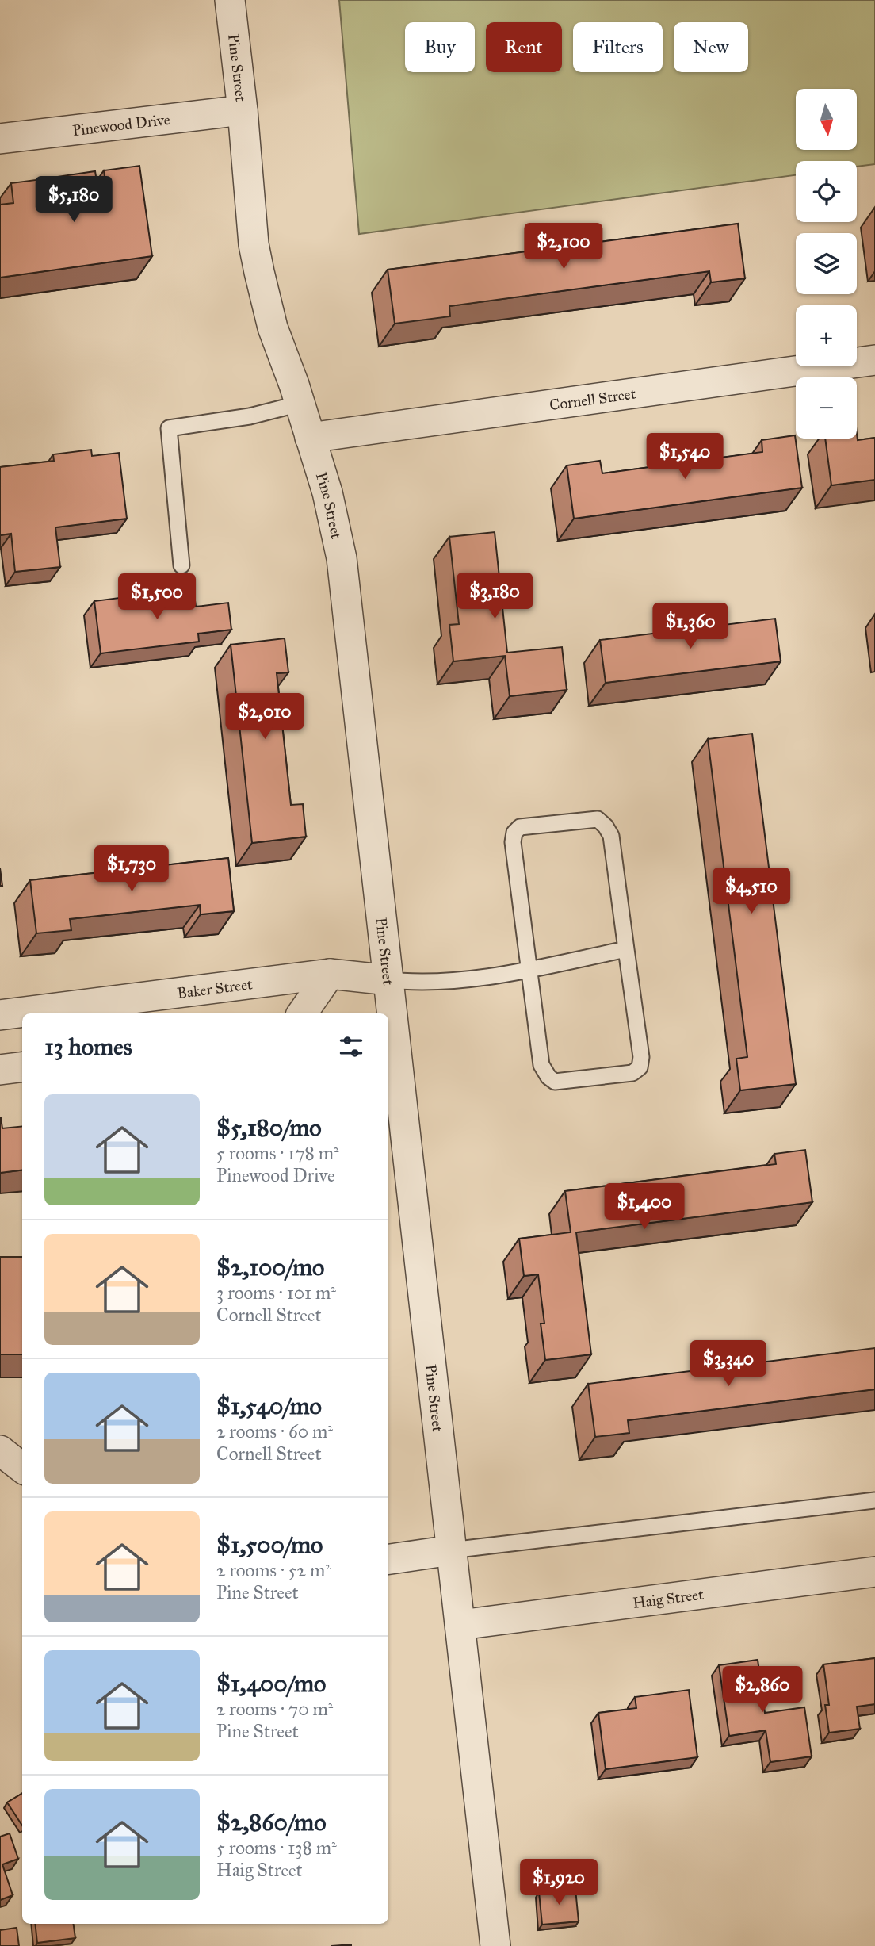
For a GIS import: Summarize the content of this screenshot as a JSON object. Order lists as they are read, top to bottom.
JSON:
{
  "streets": {
    "street": [
      "Pine Street",
      "Pinewood Drive",
      "Cornell Street",
      "Baker Street",
      "Haig Street"
    ]
  },
  "crossings": [
    ["Pine Street", "Pinewood Drive"],
    ["Pine Street", "Cornell Street"],
    ["Pine Street", "Baker Street"],
    ["Pine Street", "Haig Street"]
  ],
  "north": "bottom",
  "page": {
    "chip": [
      "Buy",
      "Rent",
      "Filters",
      "New"
    ],
    "map_buttons": ["+", "−"],
    "price": [
      "$5,180",
      "$2,100",
      "$1,540",
      "$3,180",
      "$1,500",
      "$1,360",
      "$2,010",
      "$1,730",
      "$4,510",
      "$1,400",
      "$3,340",
      "$2,860",
      "$1,920"
    ],
    "heading": "13 homes",
    "list": [
      {
        "name": "$5,180/mo",
        "note": "5 rooms · 178 m² · Pinewood Drive"
      },
      {
        "name": "$2,100/mo",
        "note": "3 rooms · 101 m² · Cornell Street"
      },
      {
        "name": "$1,540/mo",
        "note": "2 rooms · 60 m² · Cornell Street"
      },
      {
        "name": "$1,500/mo",
        "note": "2 rooms · 52 m² · Pine Street"
      },
      {
        "name": "$1,400/mo",
        "note": "2 rooms · 70 m² · Pine Street"
      },
      {
        "name": "$2,860/mo",
        "note": "5 rooms · 138 m² · Haig Street"
      }
    ]
  }
}
